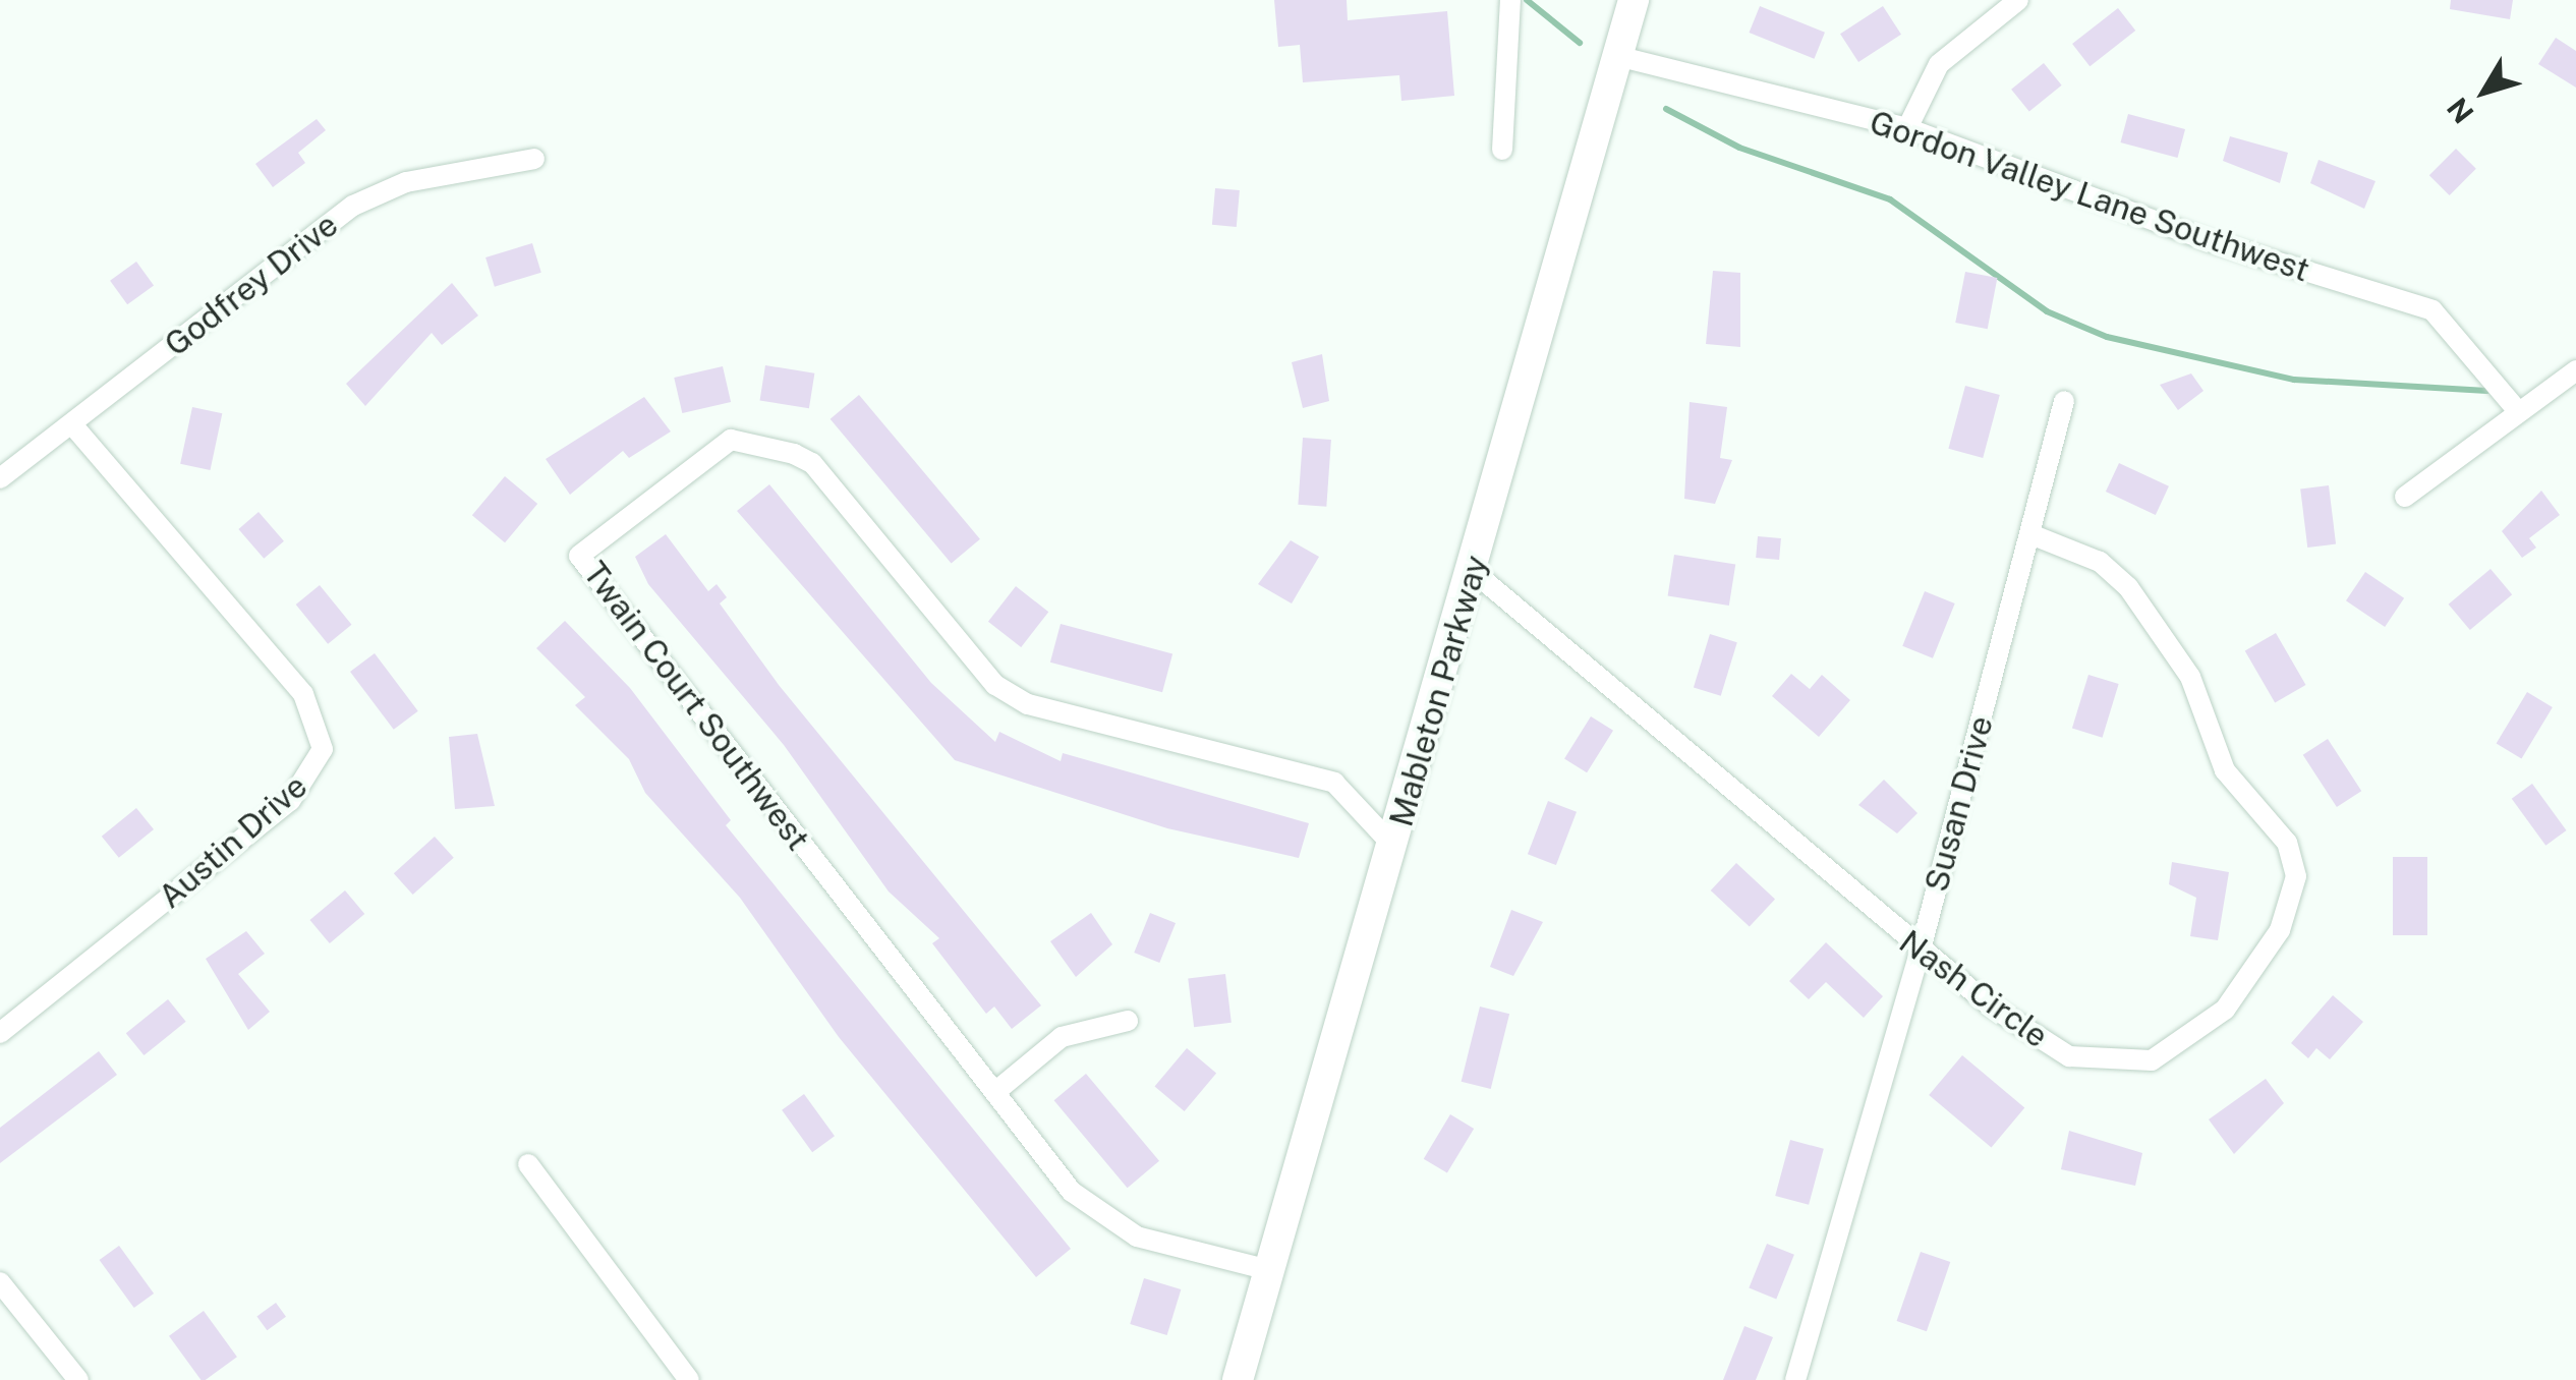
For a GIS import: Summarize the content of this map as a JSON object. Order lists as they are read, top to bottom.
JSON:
{
  "streets": {
    "main road": ["Mableton Parkway"],
    "street": [
      "Gordon Valley Lane Southwest",
      "Godfrey Drive",
      "Twain Court Southwest",
      "Susan Drive",
      "Austin Drive",
      "Nash Circle"
    ]
  },
  "crossings": [
    ["Gordon Valley Lane Southwest", "Mableton Parkway"],
    ["Godfrey Drive", "Austin Drive"],
    ["Mableton Parkway", "Twain Court Southwest"],
    ["Mableton Parkway", "Nash Circle"],
    ["Susan Drive", "Nash Circle"]
  ],
  "north": "bottom left"
}
